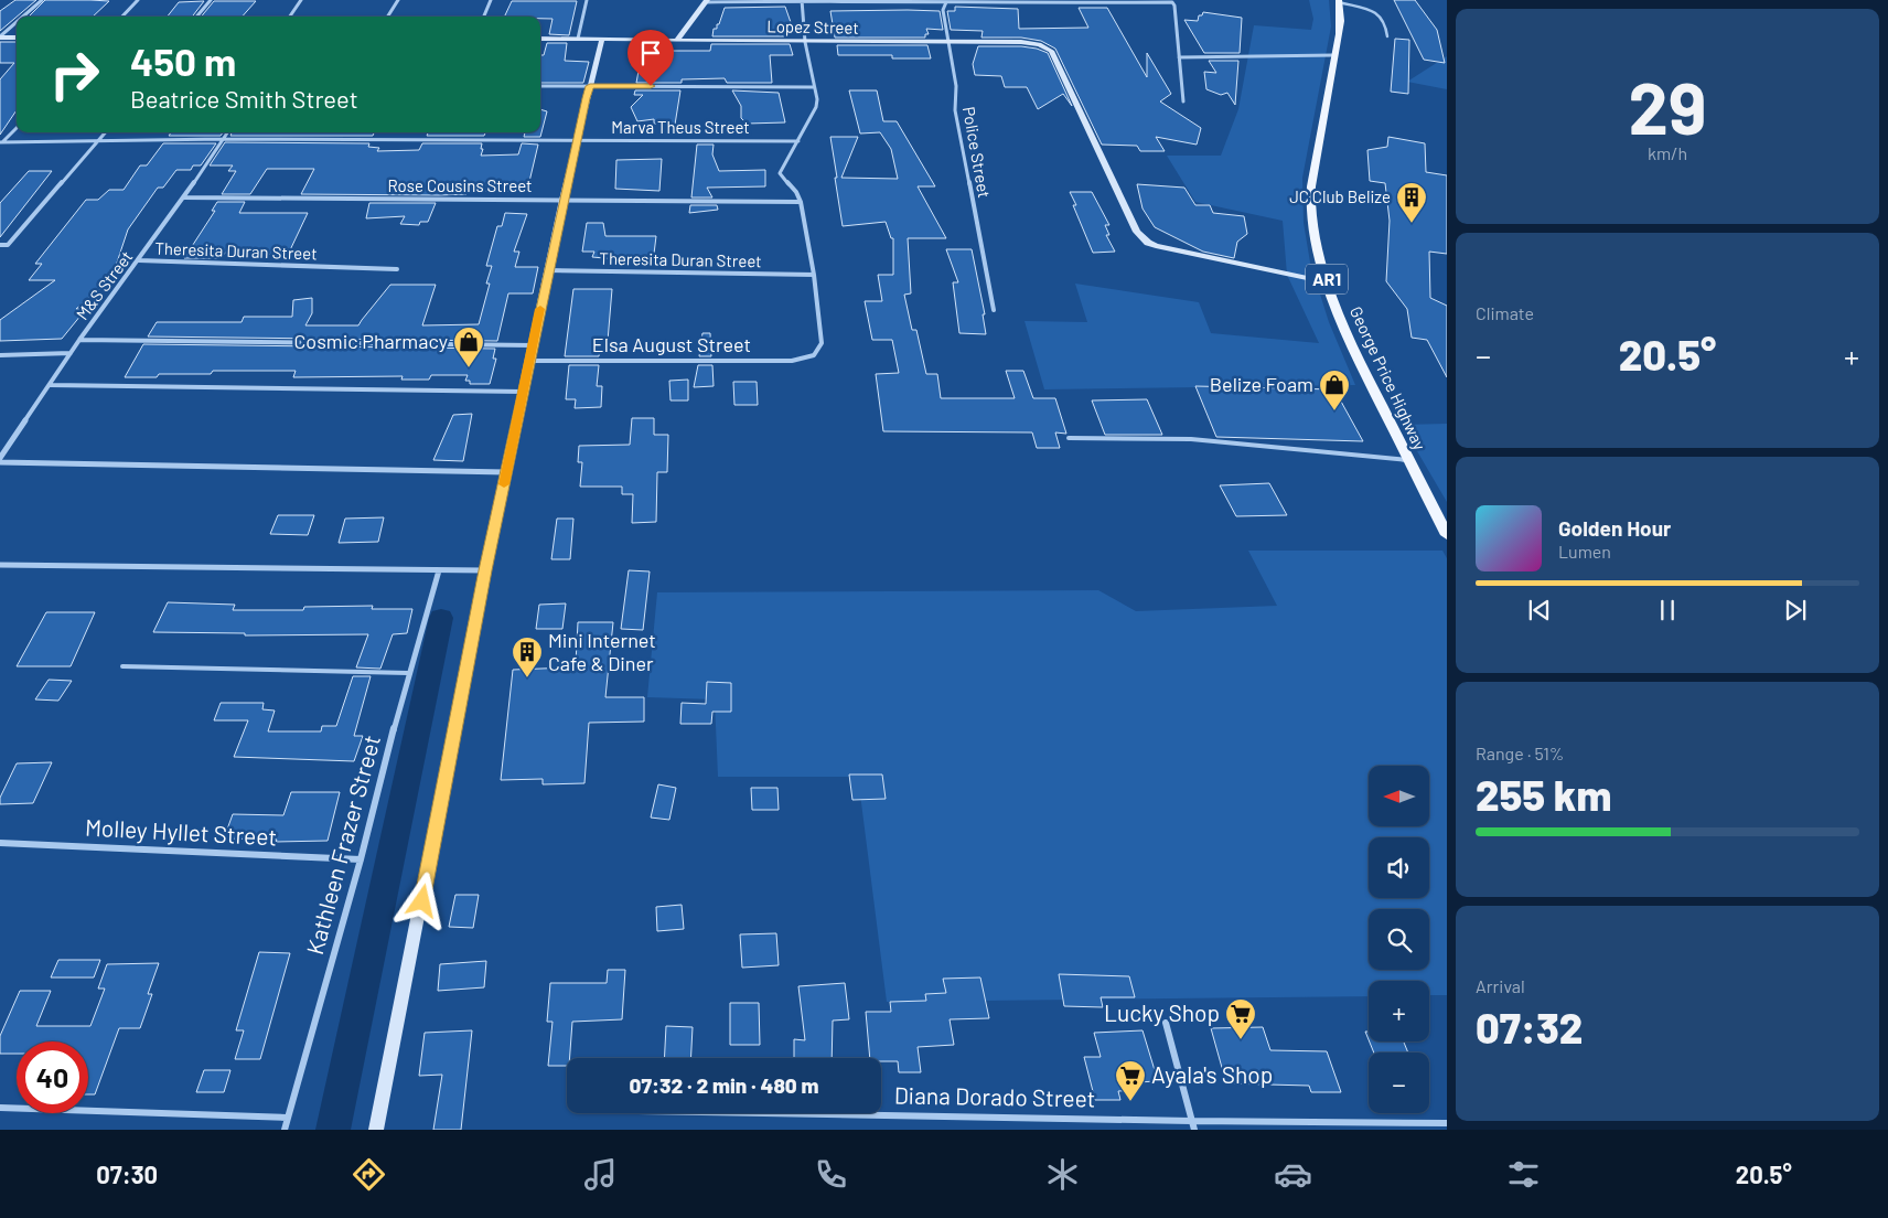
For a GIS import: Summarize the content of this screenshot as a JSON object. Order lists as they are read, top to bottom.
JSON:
{
  "streets": {
    "main road": ["AR1", "George Price Highway"],
    "street": [
      "Lopez Street",
      "Marva Theus Street",
      "Police Street",
      "Rose Cousins Street",
      "Theresita Duran Street",
      "M&S Street",
      "Elsa August Street",
      "Molley Hyllet Street",
      "Kathleen Frazer Street",
      "Diana Dorado Street"
    ]
  },
  "crossings": [
    ["Lopez Street", "Police Street"],
    ["Lopez Street", "George Price Highway"],
    ["Marva Theus Street", "M&S Street"],
    ["Rose Cousins Street", "M&S Street"],
    ["Theresita Duran Street", "M&S Street"],
    ["Theresita Duran Street", "Elsa August Street"],
    ["Molley Hyllet Street", "Kathleen Frazer Street"]
  ],
  "places": {
    "building": ["JC Club Belize", "Mini Internet Cafe & Diner"],
    "shop": ["Cosmic Pharmacy", "Belize Foam"],
    "supermarket": ["Lucky Shop", "Ayala's Shop"]
  },
  "north": "left",
  "page": {
    "tile": [
      ["29", "km/h"],
      "Climate",
      ["Range · 51%", "255 km"],
      ["Arrival", "07:32"]
    ],
    "turn": ["450 m", "Beatrice Smith Street"],
    "heat": ["−", "20.5°", "+"],
    "song": ["Golden Hour", "Lumen"],
    "map_buttons": ["+", "−"],
    "limit": "40",
    "trip": "07:32 · 2 min · 480 m",
    "tabs": ["07:30", "20.5°"]
  }
}
